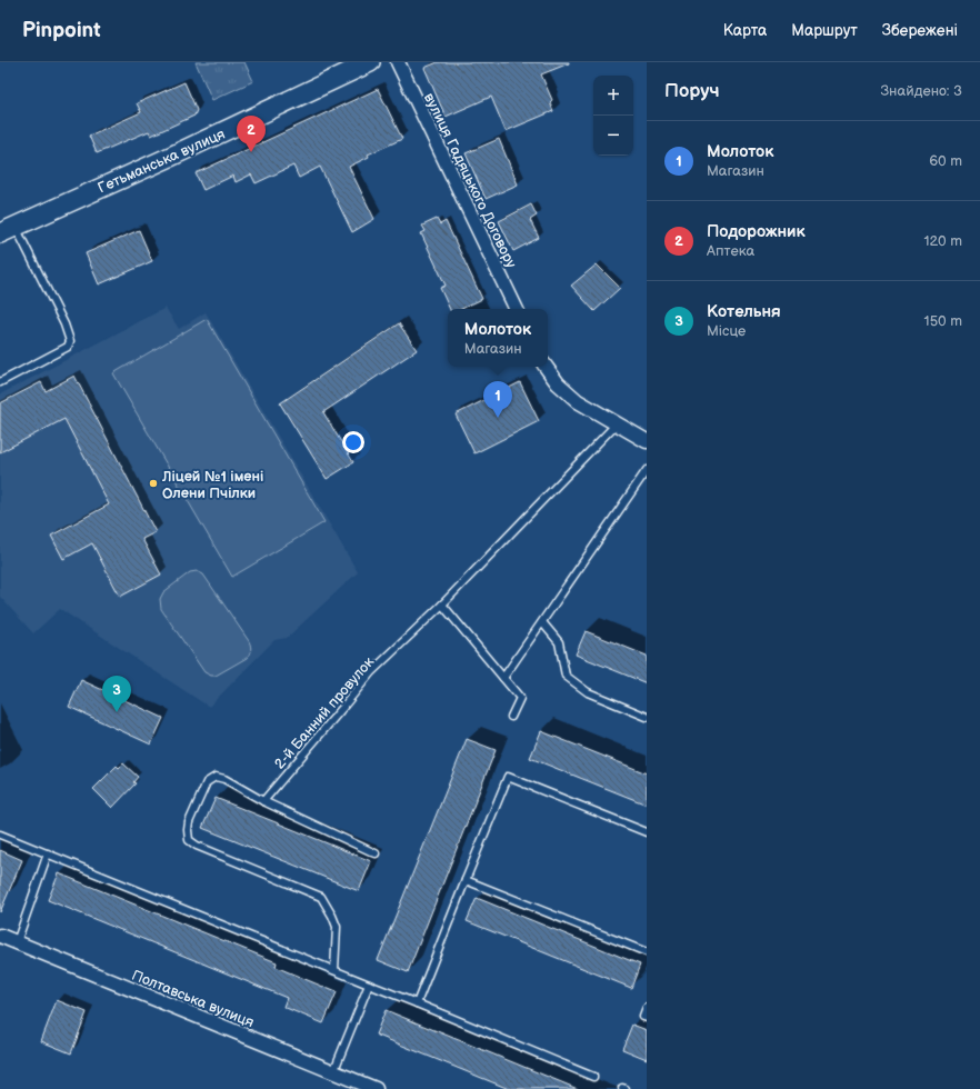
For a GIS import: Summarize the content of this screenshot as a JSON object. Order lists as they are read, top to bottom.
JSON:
{
  "streets": {
    "street": ["Гетьманська вулиця", "вулиця Гадяцького Договору", "Полтавська вулиця"],
    "lane": ["2-й Банний провулок"]
  },
  "places": ["Ліцей №1 імені Олени Пчілки"],
  "page": {
    "header": "Pinpoint",
    "nav": ["Карта", "Маршрут", "Збережені"],
    "heading": ["Поруч", "Знайдено: 3"],
    "map_buttons": ["+", "−"],
    "pins": ["2", "1", "3"],
    "list": [
      {
        "mark": "1",
        "name": "Молоток",
        "note": "Магазин",
        "value": "60 m"
      },
      {
        "mark": "2",
        "name": "Подорожник",
        "note": "Аптека",
        "value": "120 m"
      },
      {
        "mark": "3",
        "name": "Котельня",
        "note": "Місце",
        "value": "150 m"
      }
    ],
    "popup": ["Молоток", "Магазин"]
  }
}
